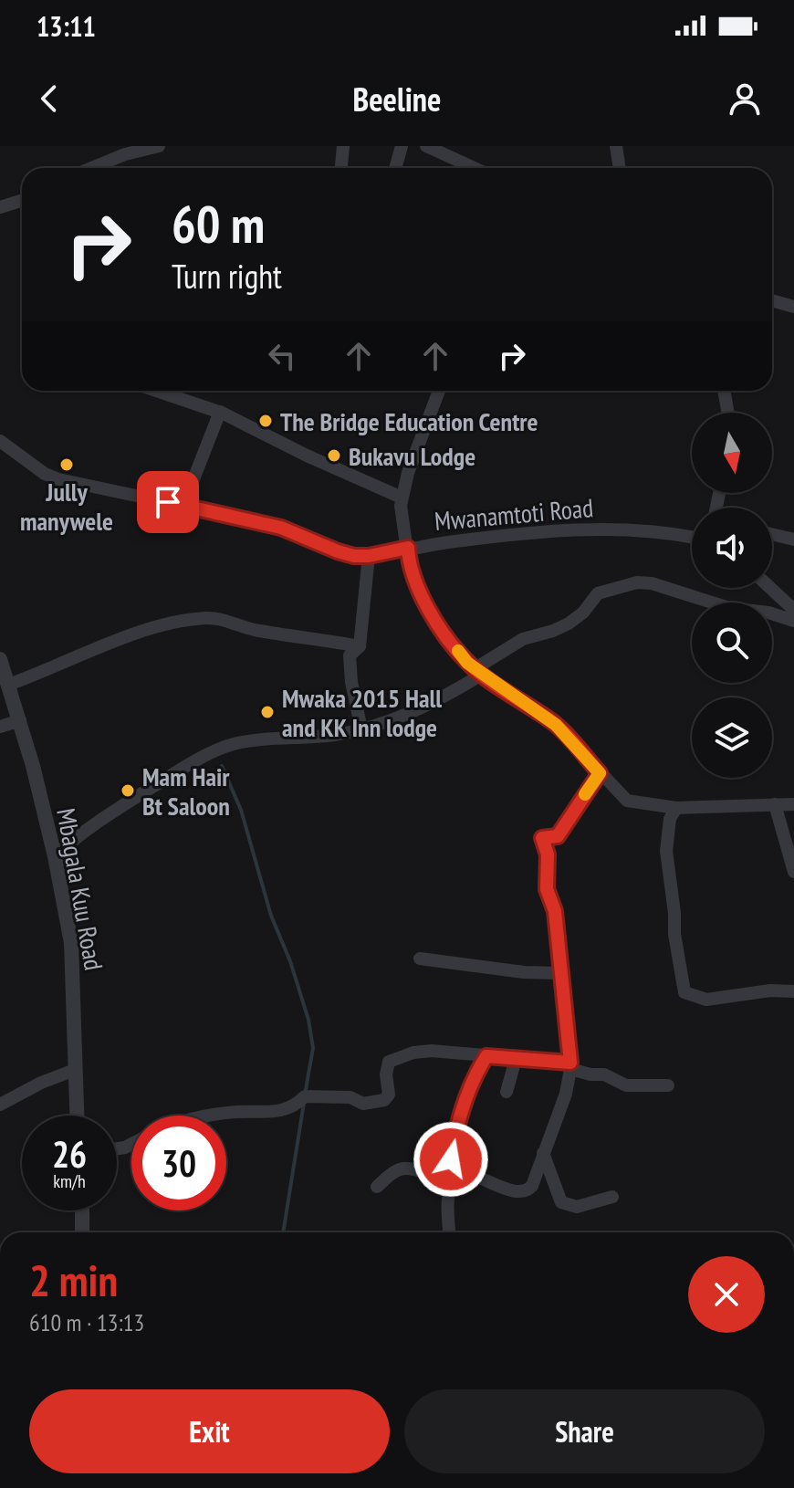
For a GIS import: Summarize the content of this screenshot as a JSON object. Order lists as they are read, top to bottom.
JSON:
{
  "streets": {
    "street": ["Mwanamtoti Road", "Mbagala Kuu Road"]
  },
  "places": [
    "The Bridge Education Centre",
    "Bukavu Lodge",
    "Jully manywele",
    "Mwaka 2015 Hall and KK Inn lodge",
    "Mam Hair Bt Saloon"
  ],
  "north": "bottom",
  "page": {
    "status": "13:11",
    "header": "Beeline",
    "turn": ["60 m", "Turn right"],
    "speed": "26 km/h",
    "limit": "30",
    "heading": ["2 min", "610 m · 13:13"],
    "buttons": ["Exit", "Share"]
  }
}
